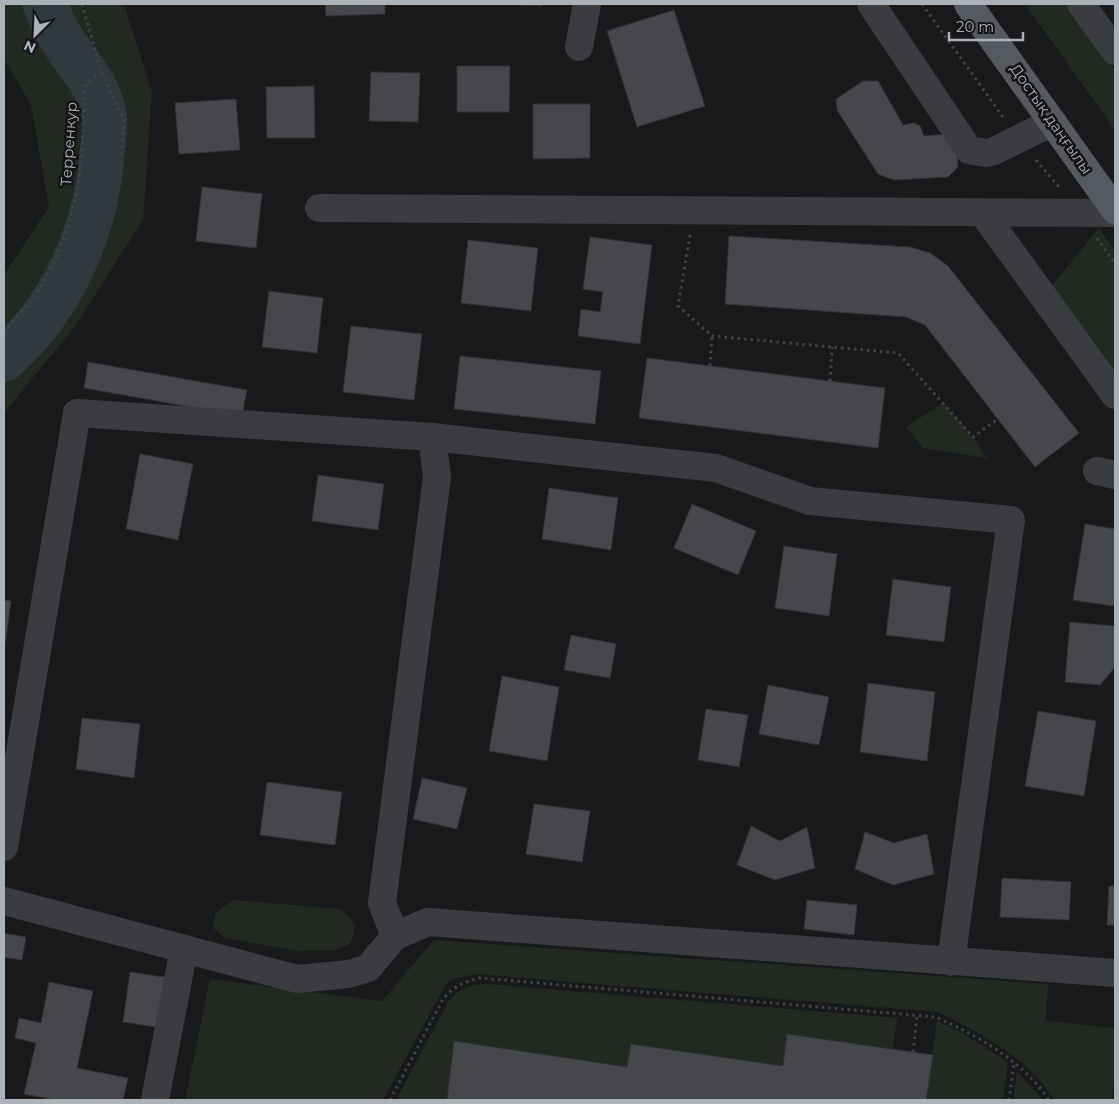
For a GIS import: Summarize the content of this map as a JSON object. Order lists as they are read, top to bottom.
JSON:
{
  "streets": {
    "main road": ["Достық даңғылы"],
    "path": ["Терренкур"]
  },
  "scale_bar": "20 m",
  "north": "bottom left"
}
